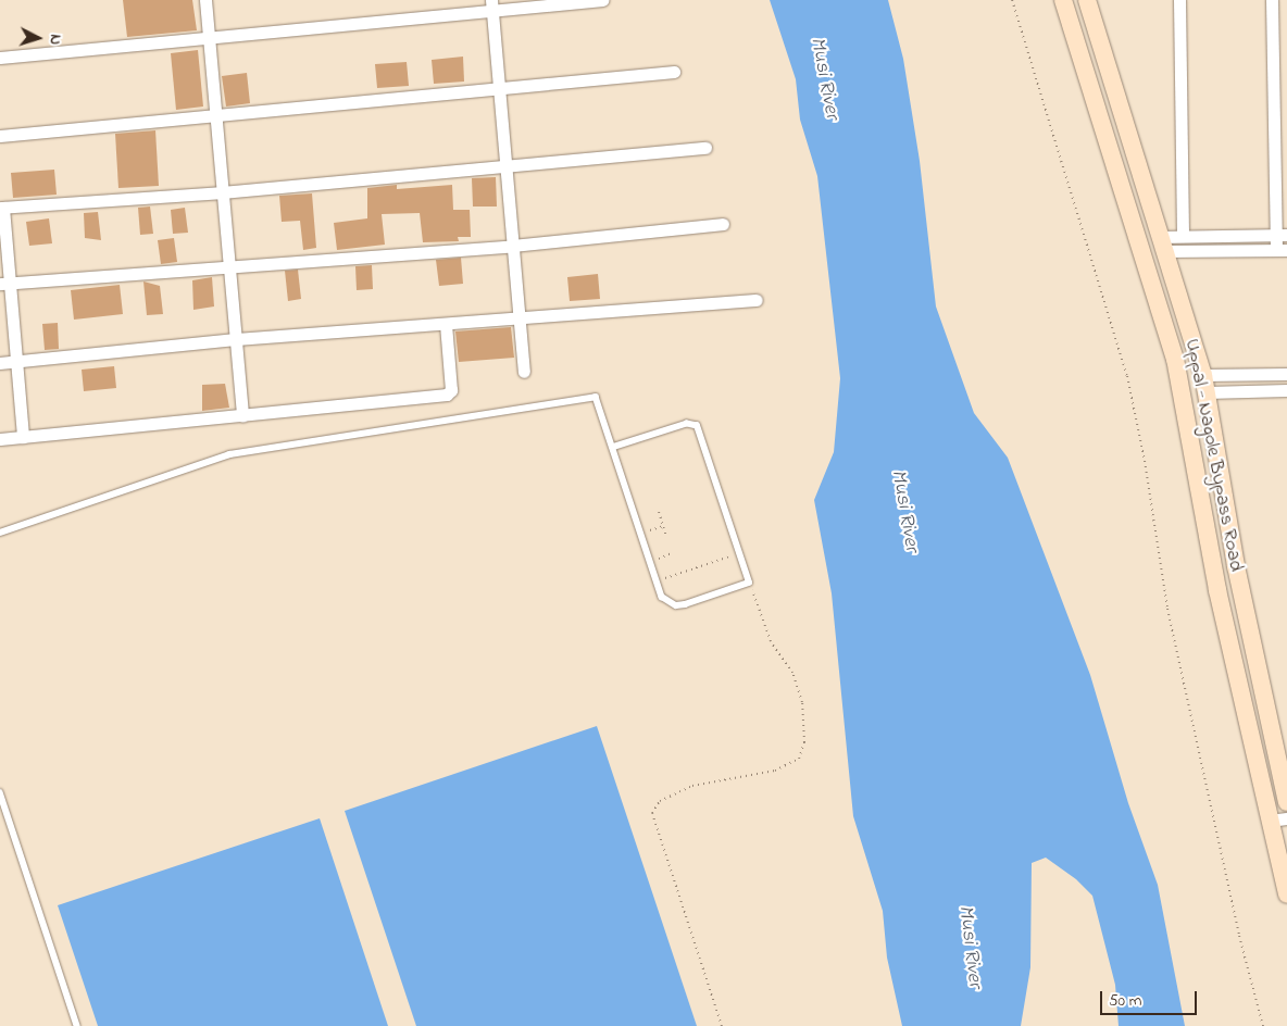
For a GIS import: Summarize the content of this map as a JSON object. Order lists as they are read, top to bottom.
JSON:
{
  "streets": {
    "street": ["Uppal - Nagole Bypass Road"]
  },
  "water": ["Musi River"],
  "scale_bar": "50 m",
  "north": "right"
}
